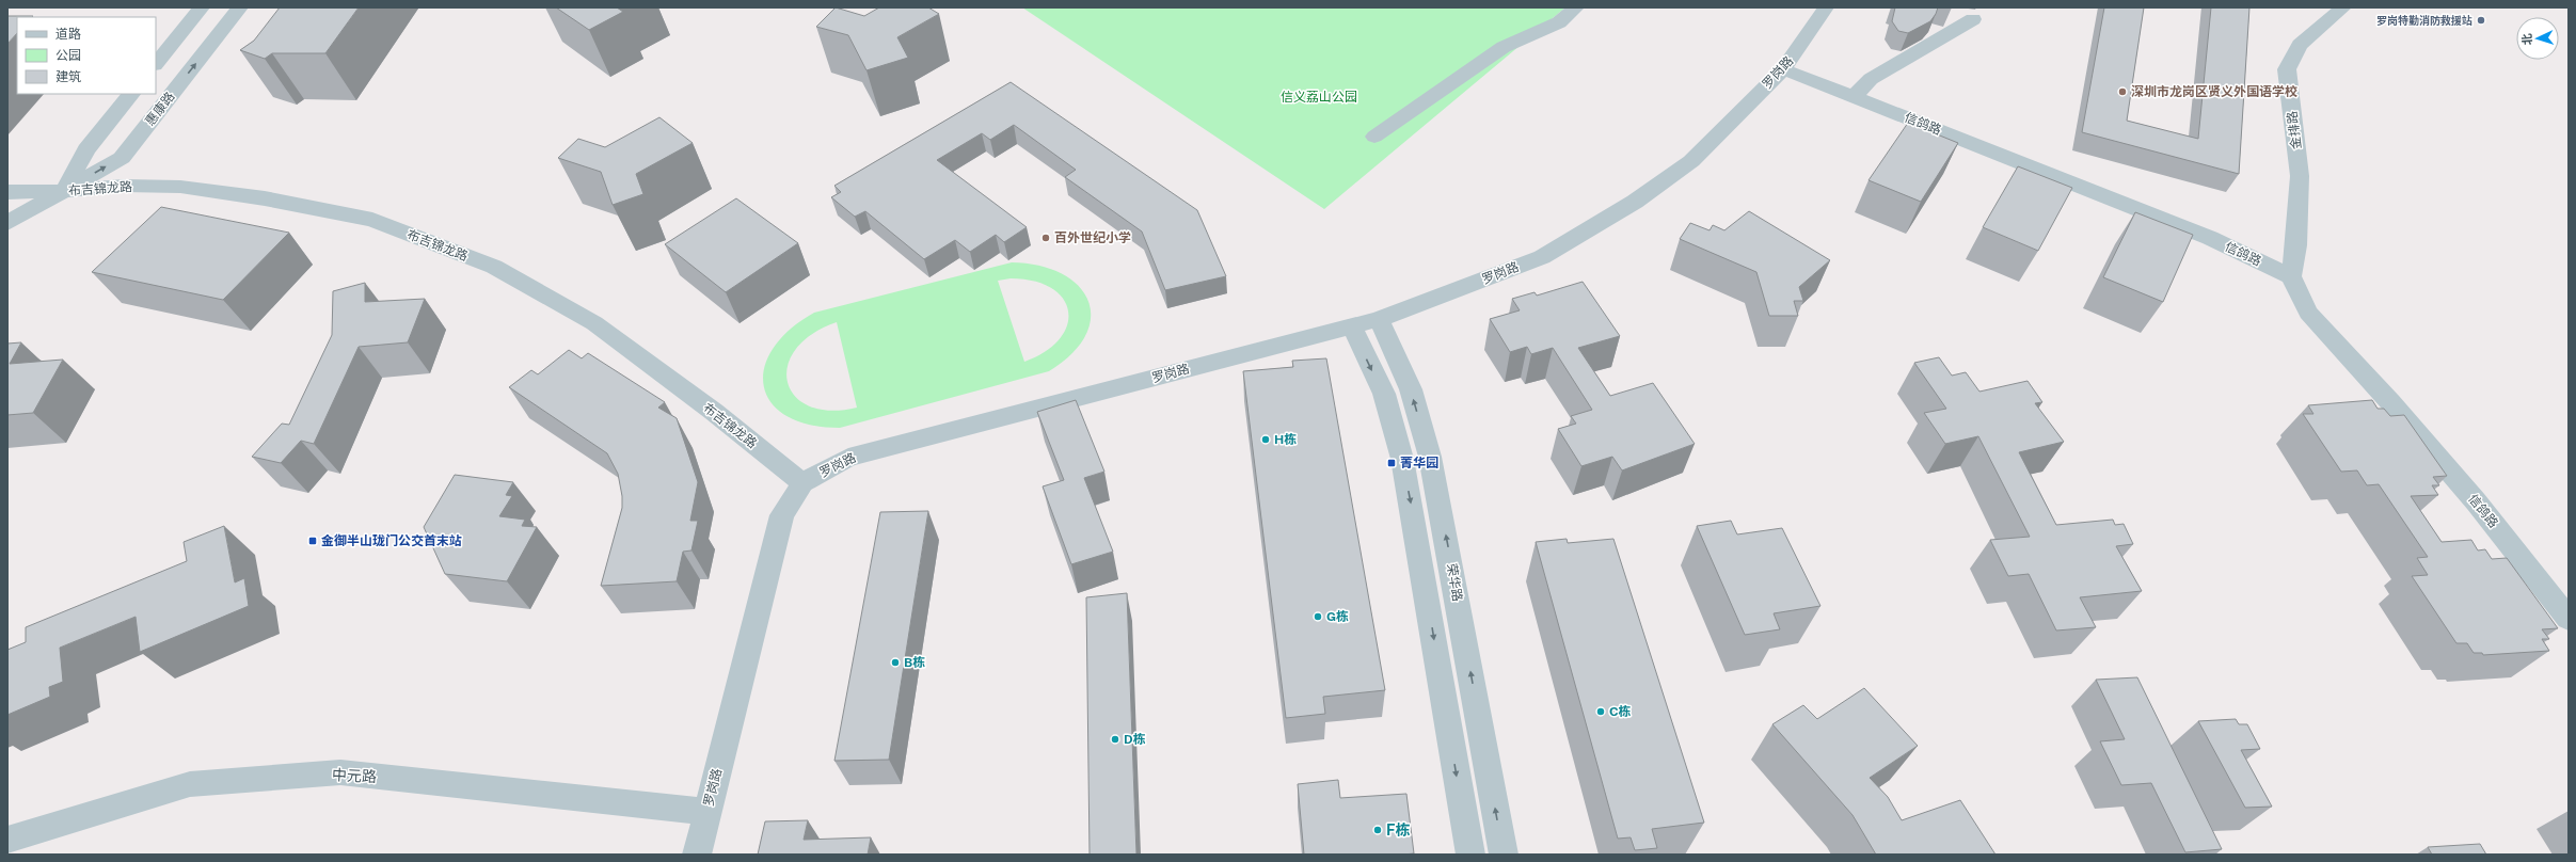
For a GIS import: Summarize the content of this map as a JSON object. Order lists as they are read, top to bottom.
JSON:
{
  "streets": {
    "street": [
      "罗岗路",
      "惠康路",
      "信鸽路",
      "金排路",
      "布吉锦龙路",
      "荣华路",
      "中元路"
    ]
  },
  "crossings": [
    ["罗岗路", "信鸽路"],
    ["罗岗路", "布吉锦龙路"],
    ["罗岗路", "荣华路"],
    ["罗岗路", "中元路"],
    ["惠康路", "布吉锦龙路"],
    ["信鸽路", "金排路"]
  ],
  "parks": ["信义荔山公园"],
  "places": {
    "other": [
      "罗岗特勤消防救援站",
      "深圳市龙岗区贤义外国语学校",
      "百外世纪小学",
      "H栋",
      "G栋",
      "B栋",
      "C栋",
      "D栋",
      "F栋"
    ],
    "transit": ["菁华园", "金御半山珑门公交首末站"]
  },
  "legend": ["道路", "公园", "建筑"],
  "north": "left"
}
